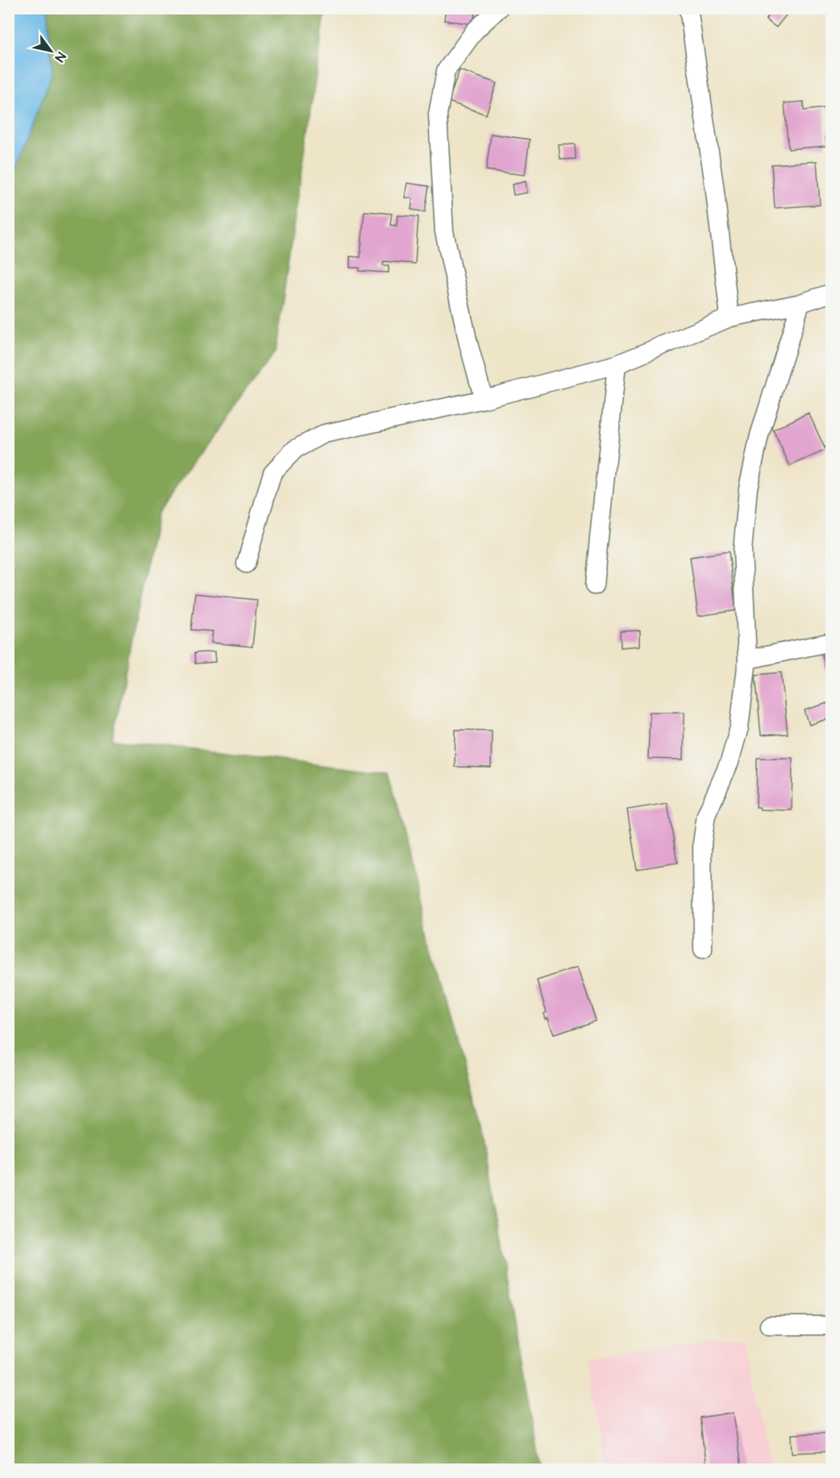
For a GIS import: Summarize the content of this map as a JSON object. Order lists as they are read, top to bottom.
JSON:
{
  "north": "bottom right"
}
